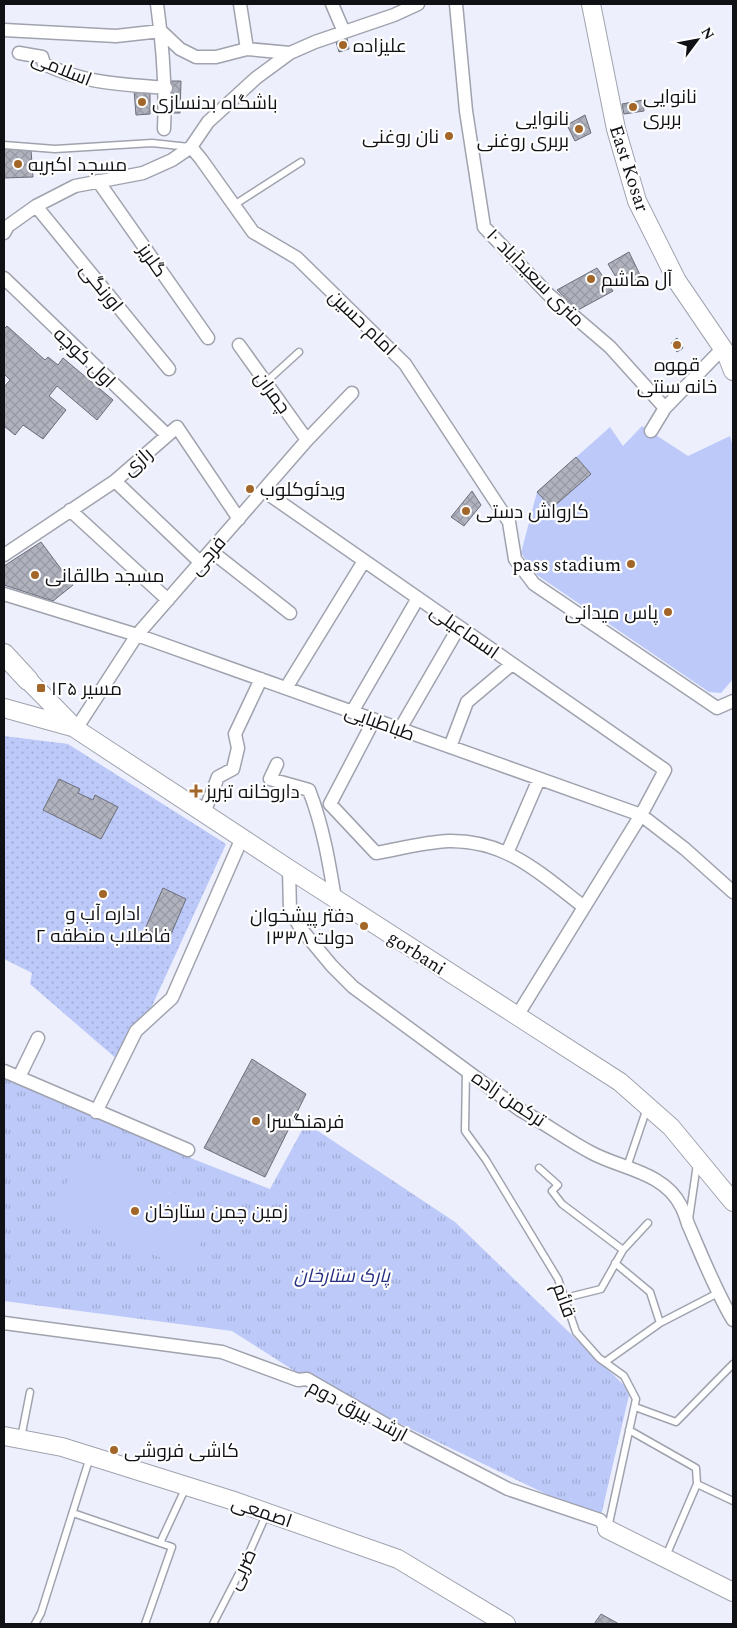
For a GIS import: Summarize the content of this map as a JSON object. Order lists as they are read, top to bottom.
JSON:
{
  "streets": {
    "main road": ["East Kosar", "gorbani", "اصمعی"],
    "street": [
      "اسلامی",
      "گلریز",
      "۱۰ متری سعیدآباد",
      "اورنگی",
      "امام حسین",
      "اول کوچه",
      "چمران",
      "رازی",
      "فرجی",
      "اسماعیلی",
      "طباطبایی",
      "ترکمن زاده",
      "ارشد بیرق دوم"
    ],
    "lane": ["قائم", "ضربی"]
  },
  "crossings": [
    ["اول کوچه", "رازی"],
    ["چمران", "فرجی"],
    ["رازی", "فرجی"],
    ["فرجی", "اسماعیلی"],
    ["فرجی", "طباطبایی"],
    ["فرجی", "gorbani"],
    ["اسماعیلی", "طباطبایی"],
    ["gorbani", "ترکمن زاده"],
    ["ترکمن زاده", "قائم"],
    ["اصمعی", "ضربی"]
  ],
  "parks": ["پارک ستارخان"],
  "places": {
    "other": [
      "علیزاده",
      "باشگاه بدنسازی",
      "نانوایی بربری",
      "نانوایی بربری روغنی",
      "نان روغنی",
      "مسجد اکبریه",
      "آل هاشم",
      "قهوه خانه سنتی",
      "ویدئوکلوب",
      "کارواش دستی",
      "pass stadium",
      "مسجد طالقانی",
      "پاس میدانی",
      "اداره آب و فاضلاب منطقه ۲",
      "دفتر پیشخوان دولت ۱۳۳۸",
      "فرهنگسرا",
      "زمین چمن ستارخان",
      "کاشی فروشی"
    ],
    "transit": ["مسیر ۱۲۵"],
    "health": ["داروخانه تبریز"]
  },
  "north": "top right"
}
